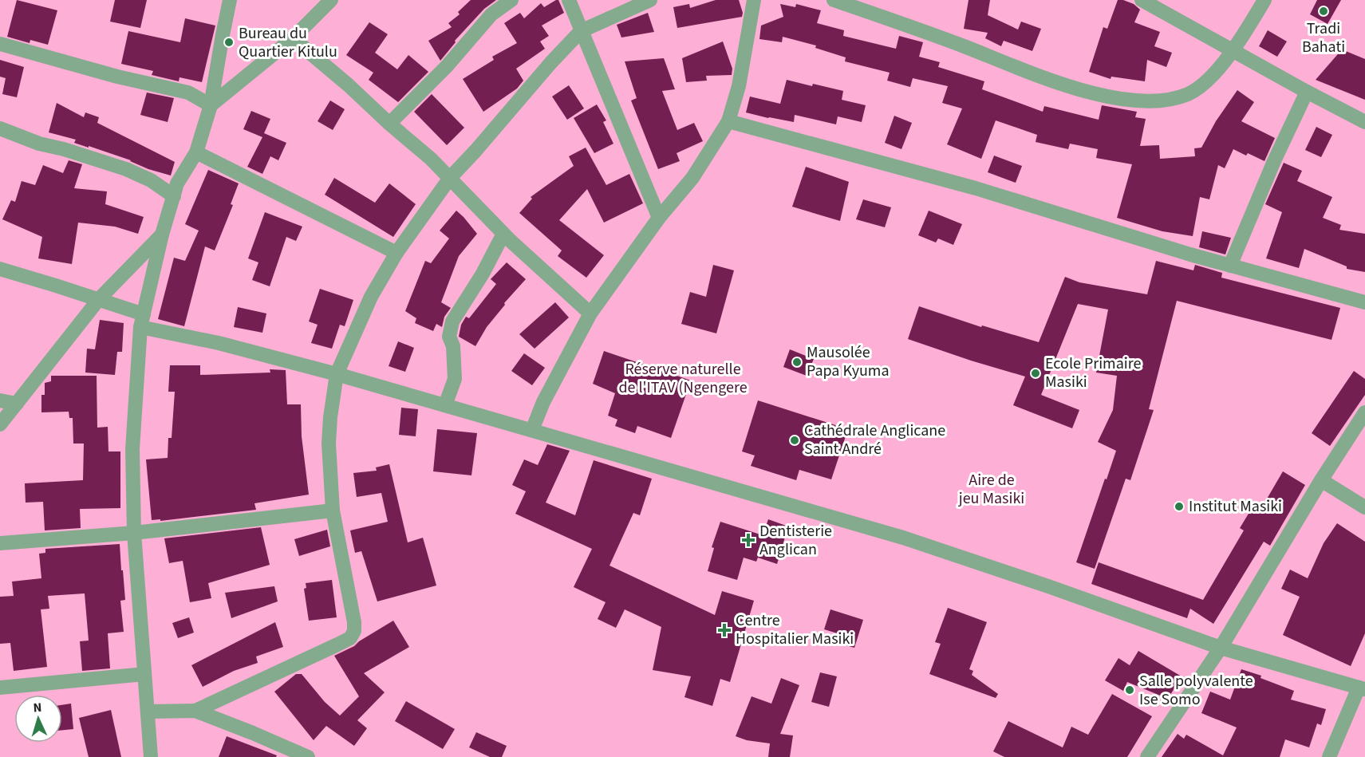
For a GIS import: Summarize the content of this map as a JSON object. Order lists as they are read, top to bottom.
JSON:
{
  "parks": ["Réserve naturelle de l'ITAV (Ngengere", "Aire de jeu Masiki"],
  "places": {
    "other": [
      "Tradi Bahati",
      "Bureau du Quartier Kitulu",
      "Mausolée Papa Kyuma",
      "Ecole Primaire Masiki",
      "Cathédrale Anglicane Saint André",
      "Institut Masiki",
      "Salle polyvalente Ise Somo"
    ],
    "health": ["Dentisterie Anglican", "Centre Hospitalier Masiki"]
  },
  "north": "top"
}
